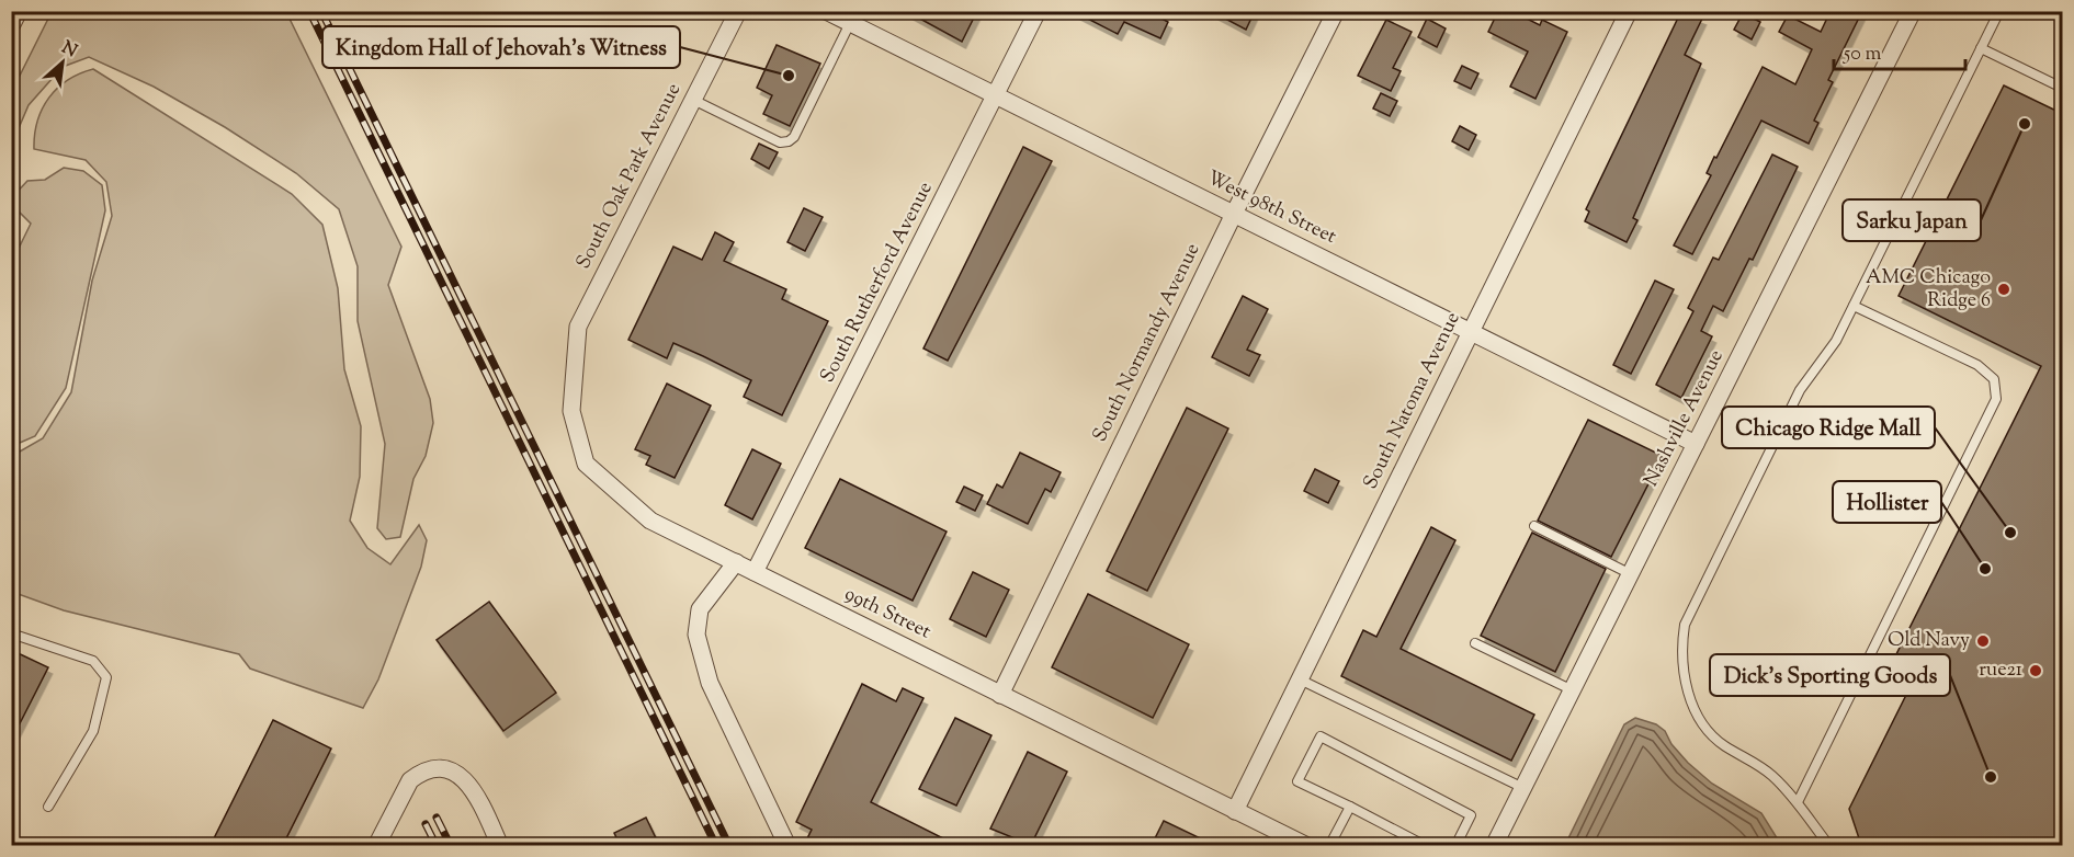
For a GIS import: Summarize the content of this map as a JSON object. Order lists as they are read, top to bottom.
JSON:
{
  "streets": {
    "street": [
      "South Oak Park Avenue",
      "West 98th Street",
      "South Rutherford Avenue",
      "South Normandy Avenue",
      "South Natoma Avenue",
      "Nashville Avenue",
      "99th Street"
    ]
  },
  "crossings": [
    ["South Oak Park Avenue", "99th Street"],
    ["West 98th Street", "South Rutherford Avenue"],
    ["West 98th Street", "South Normandy Avenue"],
    ["West 98th Street", "South Natoma Avenue"],
    ["West 98th Street", "Nashville Avenue"],
    ["South Rutherford Avenue", "99th Street"],
    ["South Normandy Avenue", "99th Street"],
    ["South Natoma Avenue", "99th Street"]
  ],
  "places": [
    "Kingdom Hall of Jehovah's Witness",
    "Sarku Japan",
    "AMC Chicago Ridge 6",
    "Chicago Ridge Mall",
    "Hollister",
    "Old Navy",
    "rue21",
    "Dick's Sporting Goods"
  ],
  "scale_bar": "50 m",
  "north": "top right"
}
